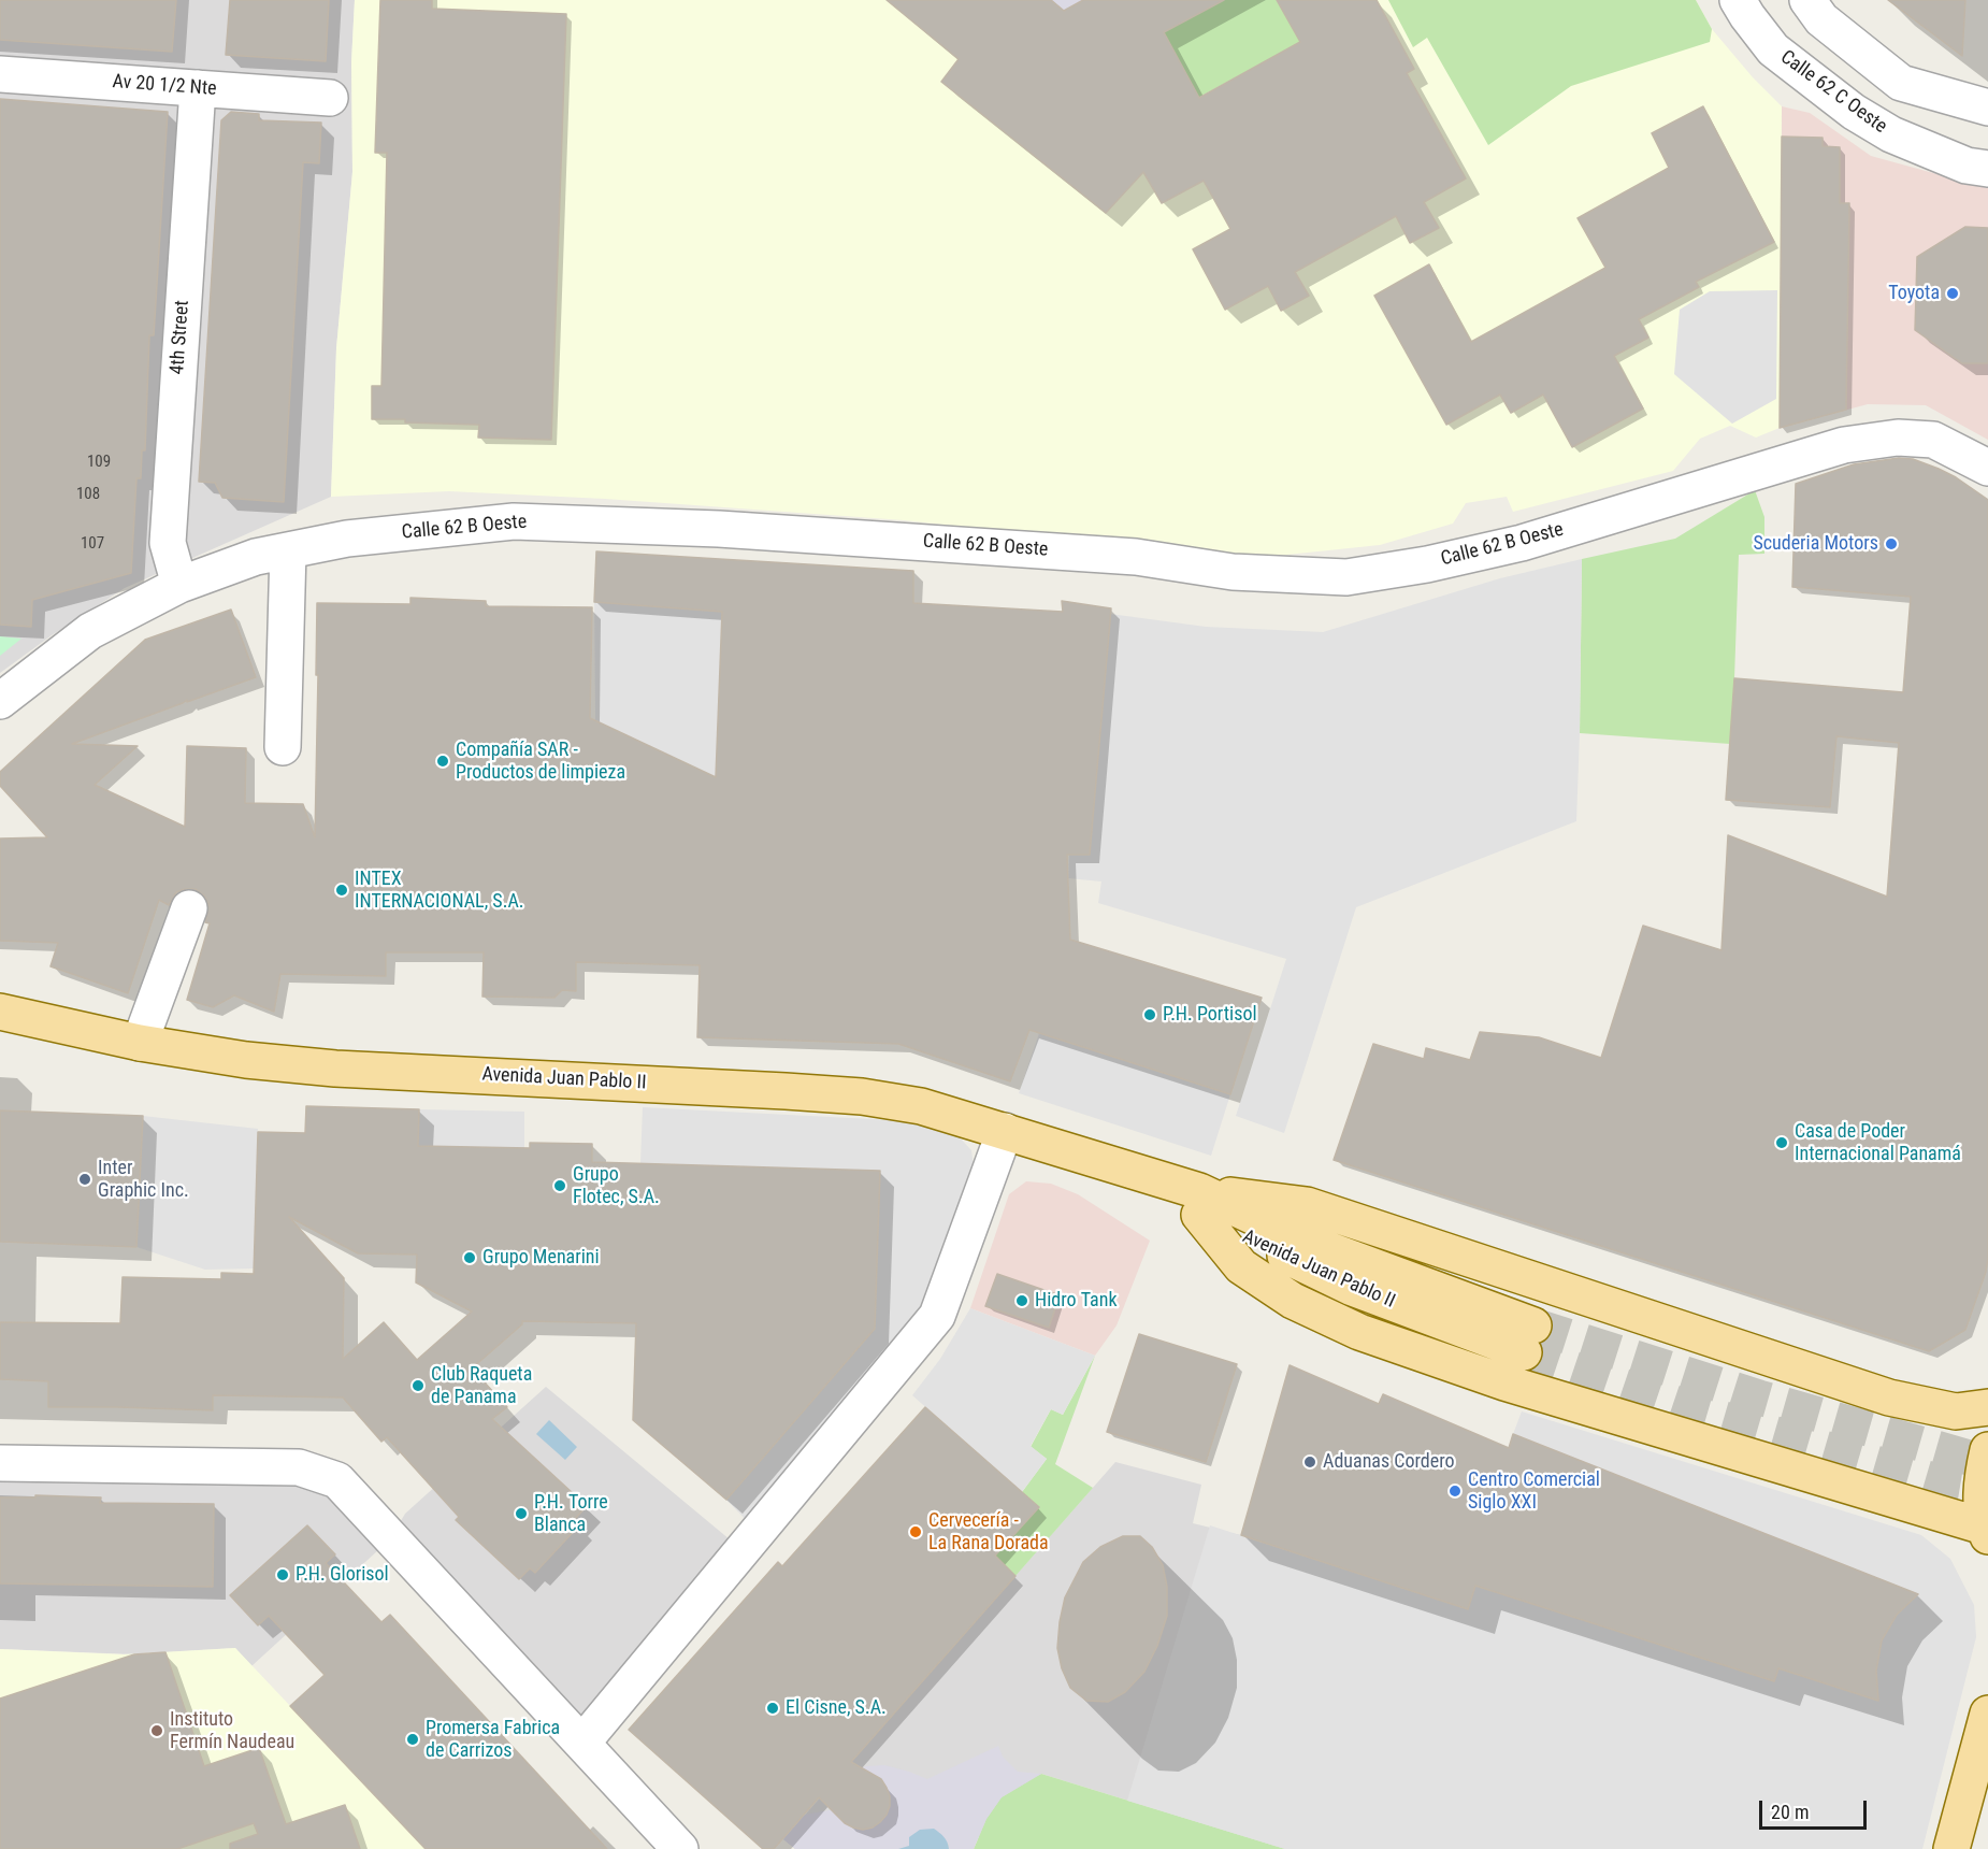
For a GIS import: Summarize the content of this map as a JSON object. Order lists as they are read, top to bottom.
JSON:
{
  "streets": {
    "main road": ["Avenida Juan Pablo II"],
    "street": [
      "Av 20 1/2 Nte",
      "Calle 62 C Oeste",
      "4th Street",
      "Calle 62 B Oeste"
    ]
  },
  "crossings": [
    ["Av 20 1/2 Nte", "4th Street"],
    ["4th Street", "Calle 62 B Oeste"]
  ],
  "places": [
    "Toyota",
    "Scuderia Motors",
    "Compañía SAR - Productos de limpieza",
    "INTEX INTERNACIONAL, S.A.",
    "P.H. Portisol",
    "Casa de Poder Internacional Panamá",
    "Inter Graphic Inc.",
    "Grupo Flotec, S.A.",
    "Grupo Menarini",
    "Hidro Tank",
    "Club Raqueta de Panama",
    "Aduanas Cordero",
    "Centro Comercial Siglo XXI",
    "P.H. Torre Blanca",
    "Cervecería - La Rana Dorada",
    "P.H. Glorisol",
    "El Cisne, S.A.",
    "Instituto Fermín Naudeau",
    "Promersa Fabrica de Carrizos"
  ],
  "house_numbers": ["109", "108", "107"],
  "scale_bar": "20 m"
}
